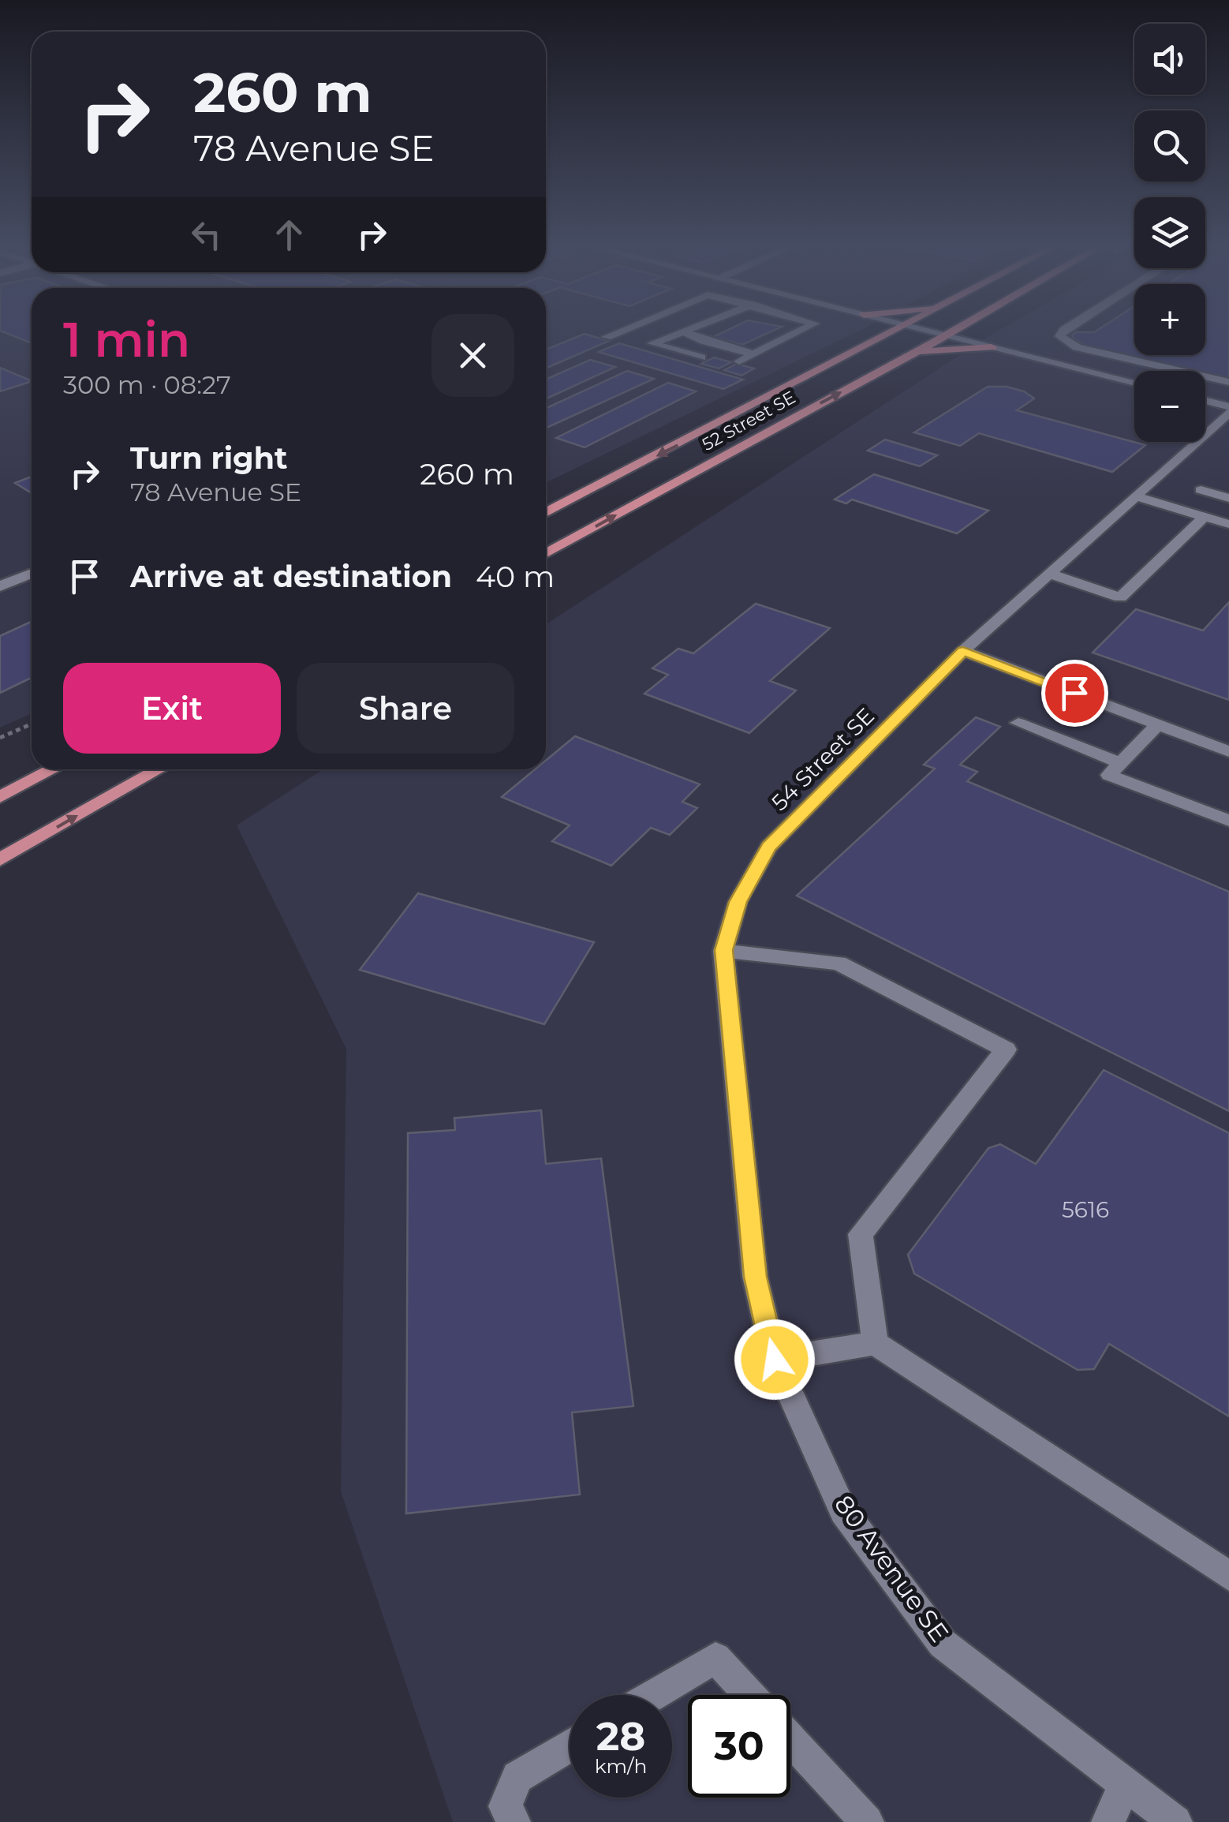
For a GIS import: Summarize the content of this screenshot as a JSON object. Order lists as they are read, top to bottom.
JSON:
{
  "streets": {
    "main road": ["52 Street SE"],
    "street": ["54 Street SE", "80 Avenue SE"]
  },
  "crossings": [
    ["54 Street SE", "80 Avenue SE"]
  ],
  "house_numbers": ["5616"],
  "page": {
    "map_buttons": ["+", "−"],
    "turn": ["260 m", "78 Avenue SE"],
    "heading": ["1 min", "300 m · 08:27"],
    "list": [
      {
        "name": "Turn right",
        "note": "78 Avenue SE",
        "value": "260 m"
      },
      {
        "name": "Arrive at destination",
        "value": "40 m"
      }
    ],
    "buttons": ["Exit", "Share"],
    "speed": "28 km/h",
    "limit": "30"
  }
}
